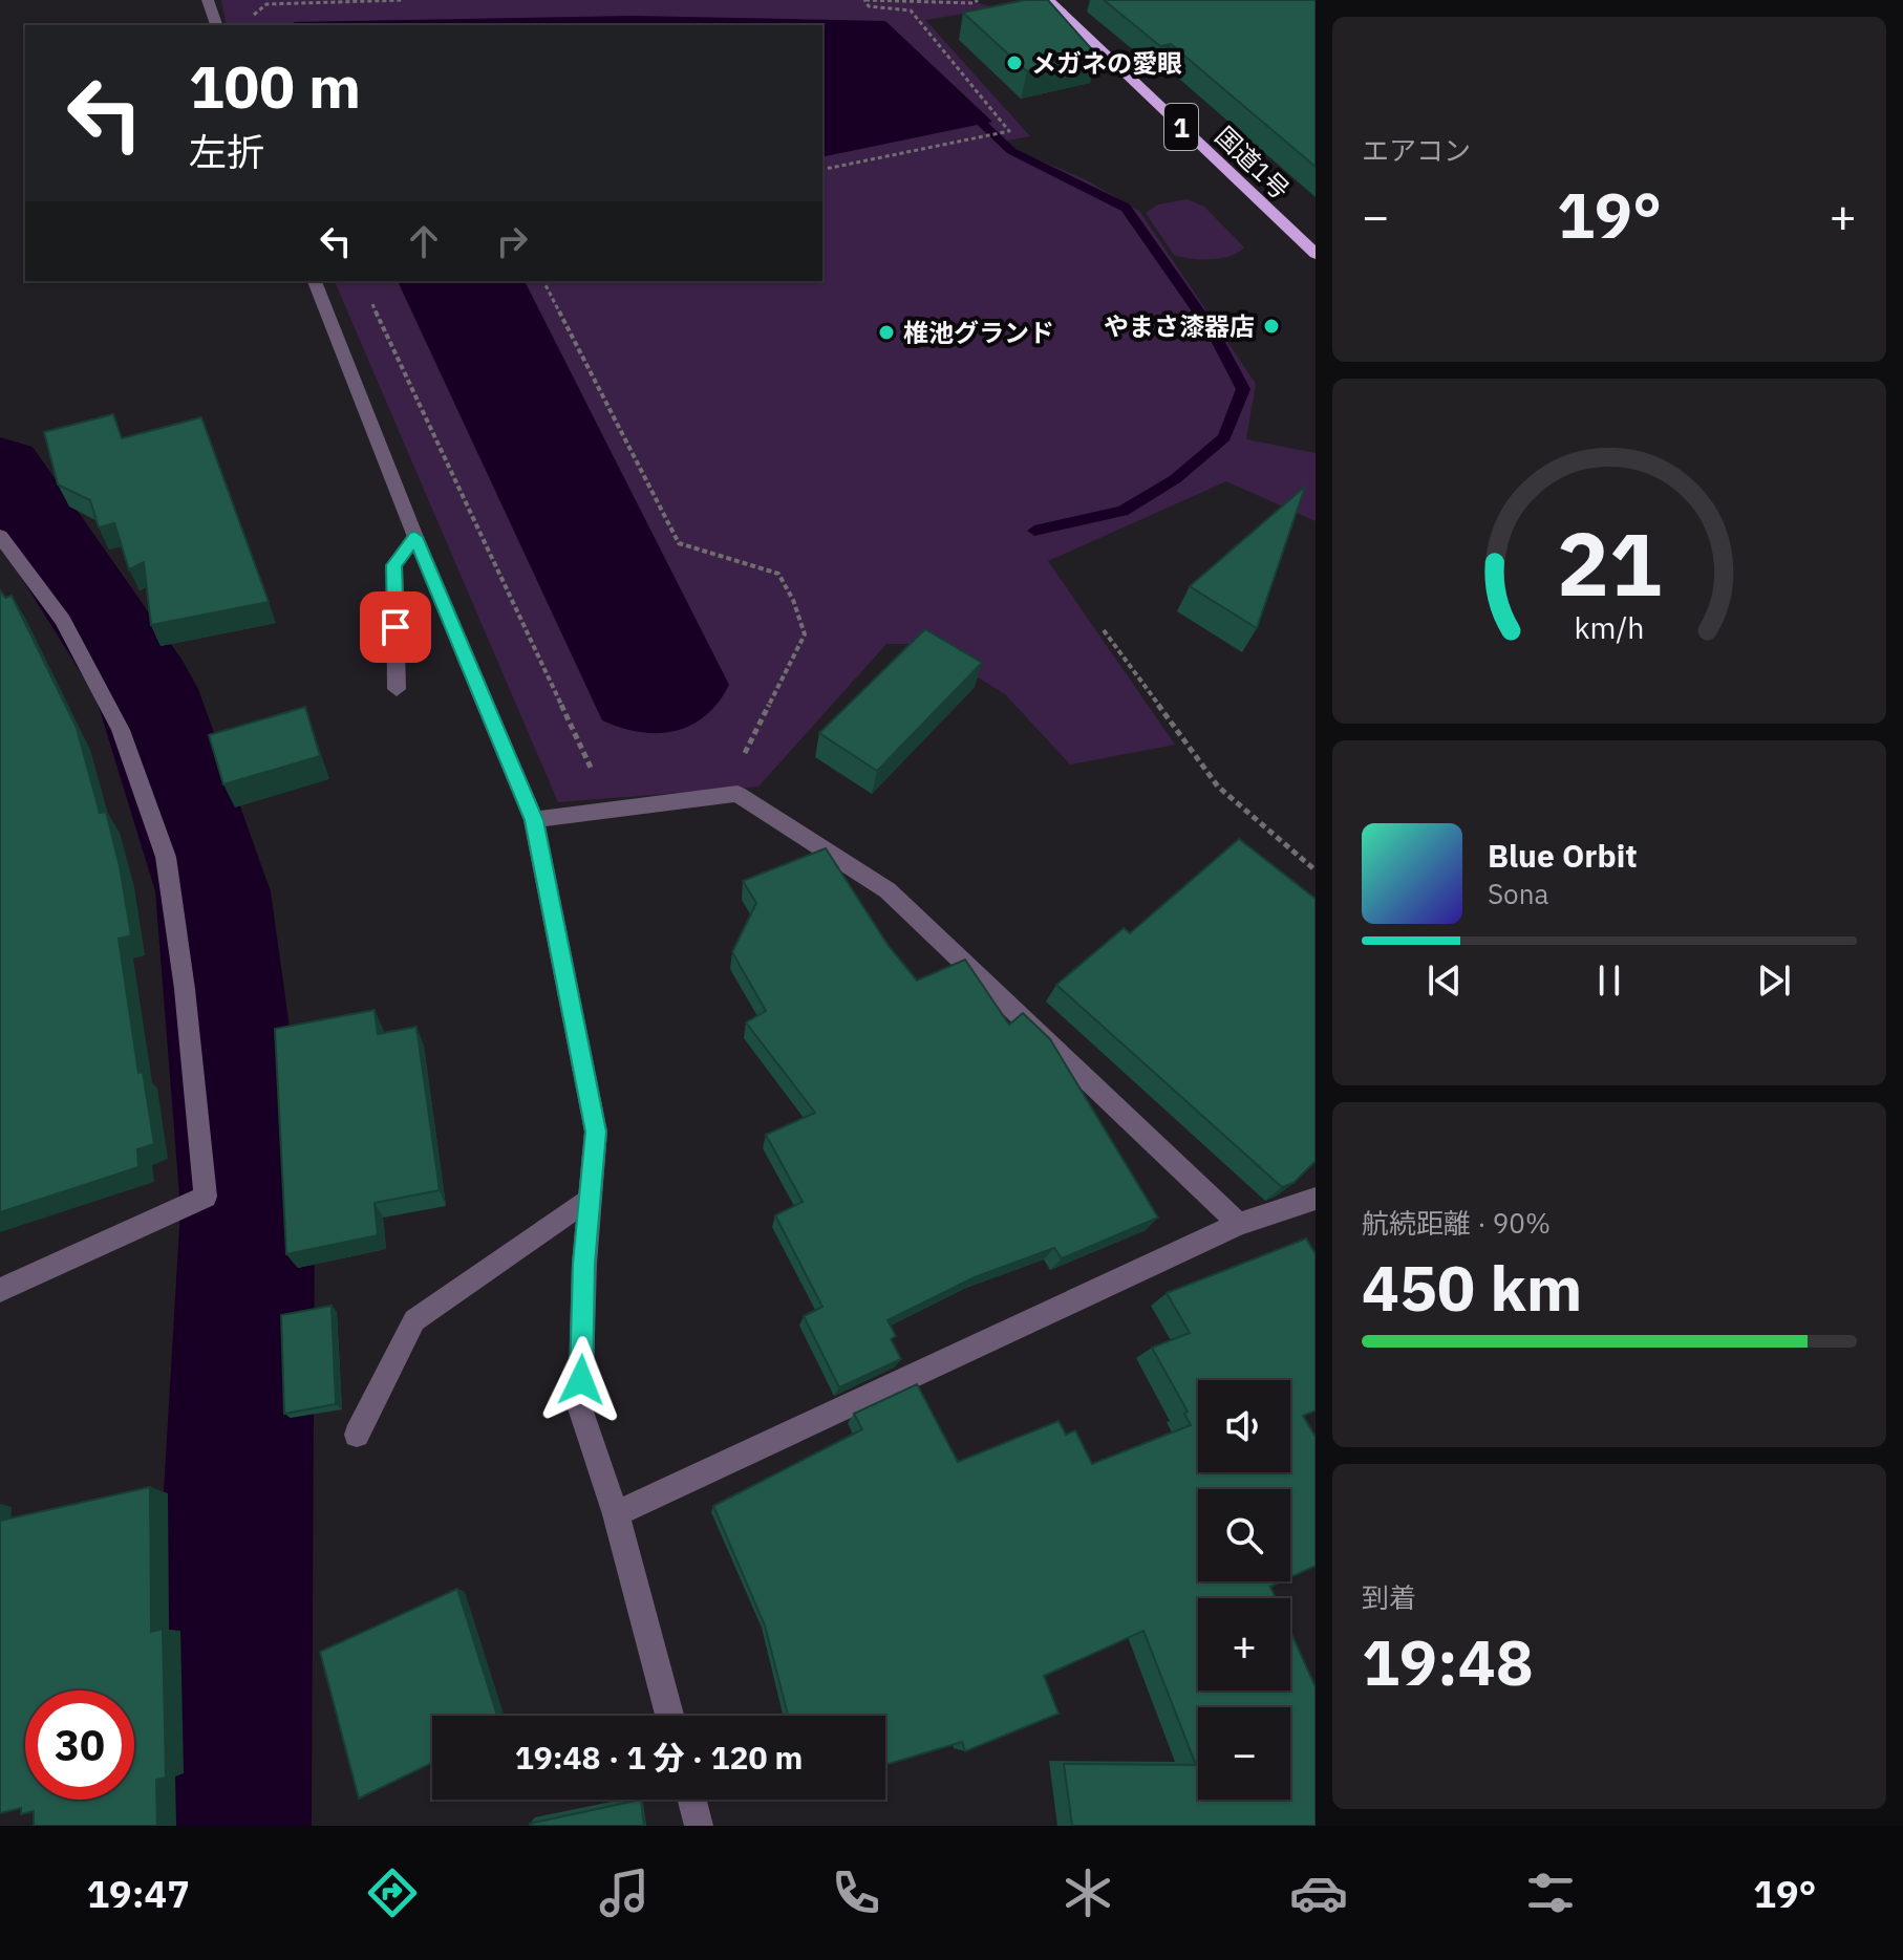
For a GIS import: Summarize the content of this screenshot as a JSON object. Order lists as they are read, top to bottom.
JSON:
{
  "streets": {
    "highway": ["1", "国道1号"]
  },
  "places": ["メガネの愛眼", "やまさ漆器店", "椎池グランド"],
  "page": {
    "tile": [
      "エアコン",
      ["航続距離 · 90%", "450 km"],
      ["到着", "19:48"]
    ],
    "turn": ["100 m", "左折"],
    "heat": ["−", "19°", "+"],
    "song": ["Blue Orbit", "Sona"],
    "map_buttons": ["+", "−"],
    "limit": "30",
    "trip": "19:48 · 1 分 · 120 m",
    "tabs": ["19:47", "19°"],
    "gauge": ["21", "km/h"]
  }
}
